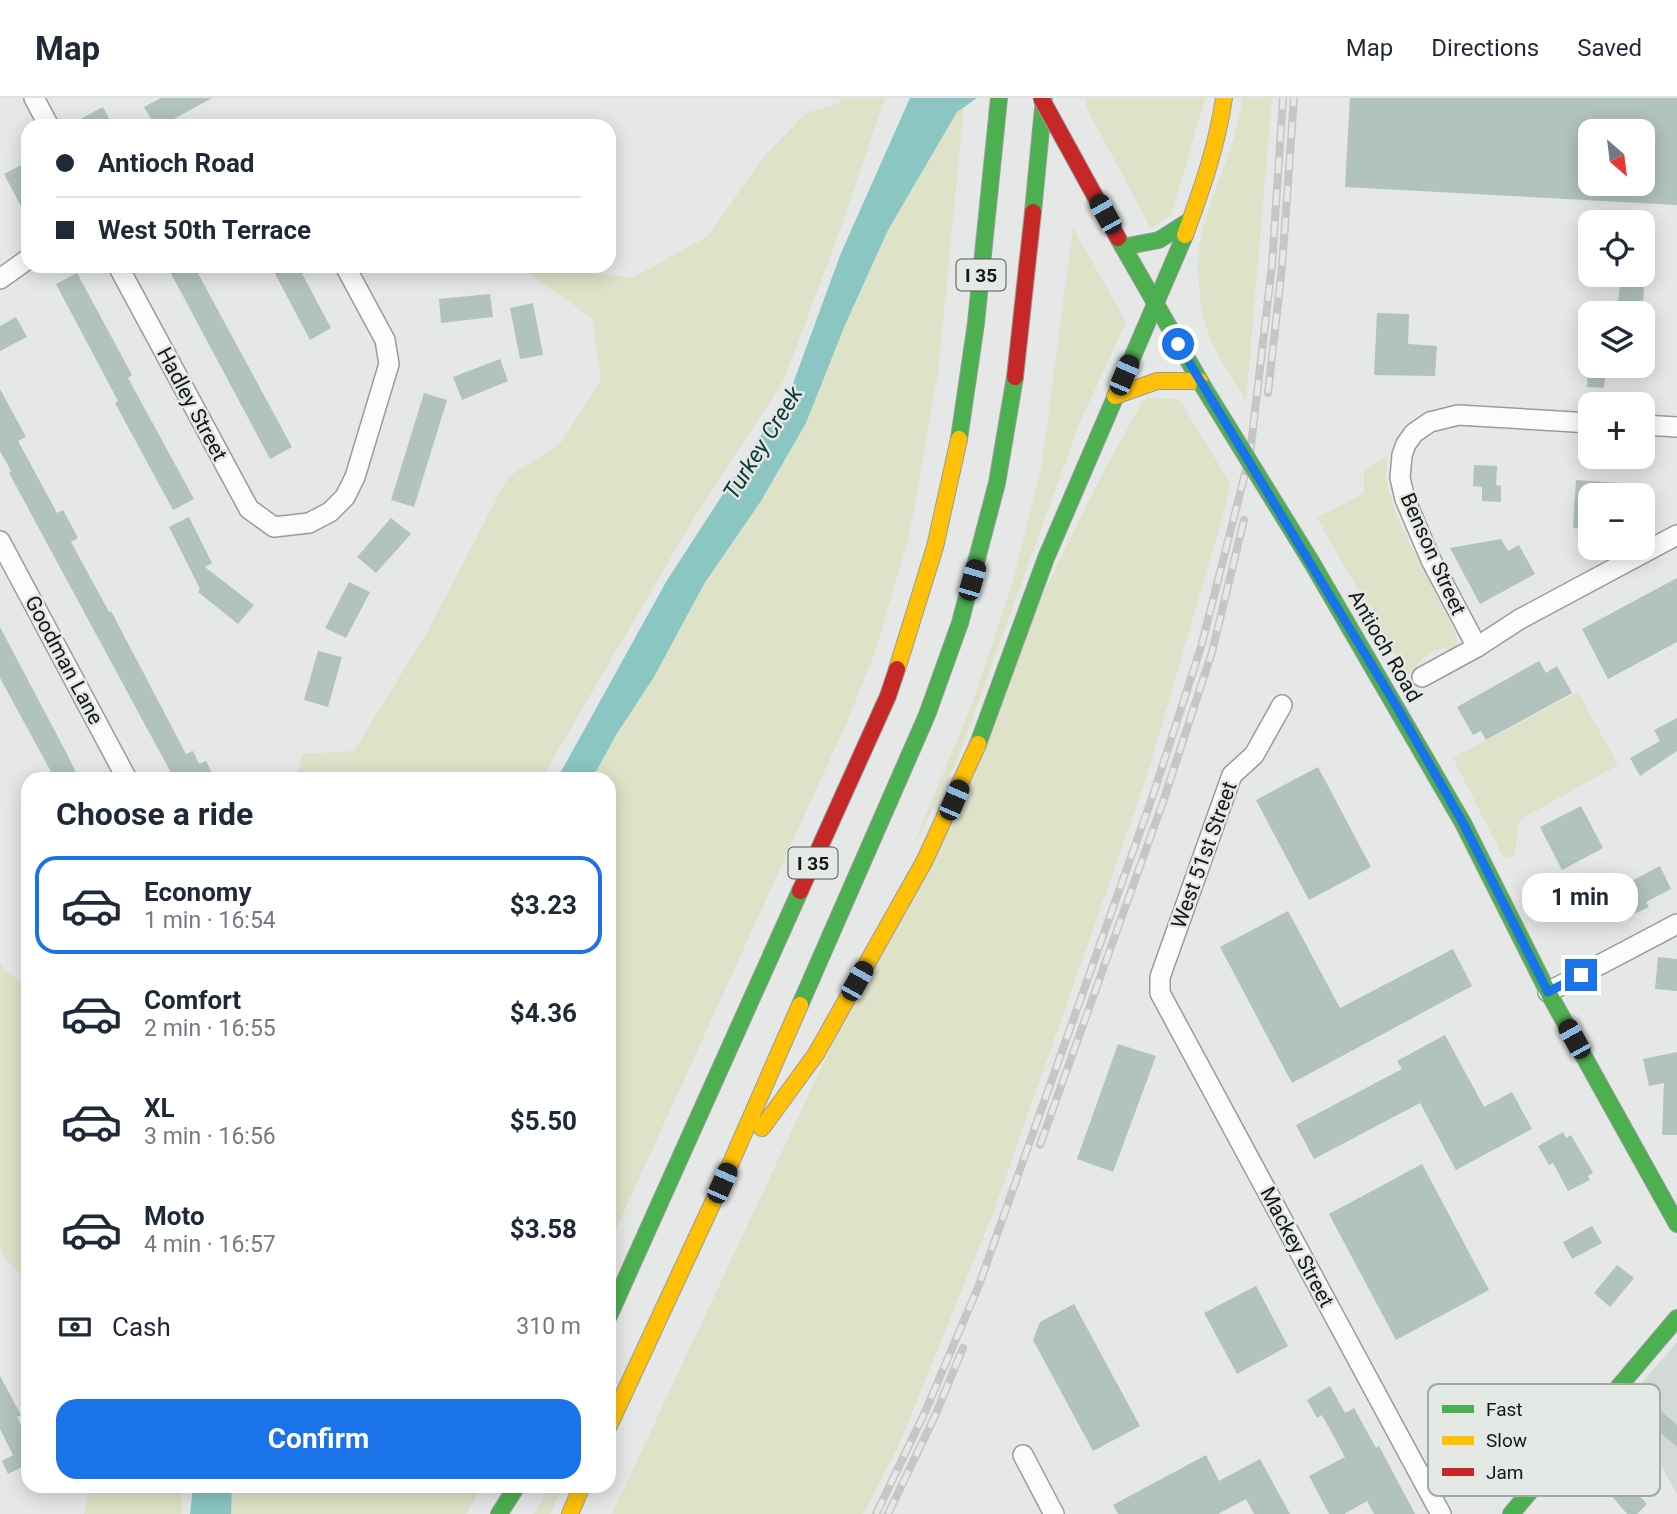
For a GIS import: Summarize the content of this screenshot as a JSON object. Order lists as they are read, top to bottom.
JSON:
{
  "streets": {
    "main road": ["I 35", "Antioch Road"],
    "street": [
      "Hadley Street",
      "Benson Street",
      "Goodman Lane",
      "West 51st Street",
      "Mackey Street"
    ]
  },
  "crossings": [
    ["I 35", "Antioch Road"],
    ["West 51st Street", "Mackey Street"]
  ],
  "water": ["Turkey Creek"],
  "legend": ["Fast", "Slow", "Jam"],
  "north": "bottom right",
  "page": {
    "header": "Map",
    "nav": ["Map", "Directions", "Saved"],
    "map_buttons": ["+", "−"],
    "banner": ["Antioch Road", "West 50th Terrace"],
    "heading": "Choose a ride",
    "list": [
      {
        "name": "Economy",
        "note": "1 min · 16:54",
        "value": "$3.23"
      },
      {
        "name": "Comfort",
        "note": "2 min · 16:55",
        "value": "$4.36"
      },
      {
        "name": "XL",
        "note": "3 min · 16:56",
        "value": "$5.50"
      },
      {
        "name": "Moto",
        "note": "4 min · 16:57",
        "value": "$3.58"
      }
    ],
    "bubble": "1 min",
    "pay": ["Cash", "310 m"],
    "buttons": "Confirm"
  }
}
